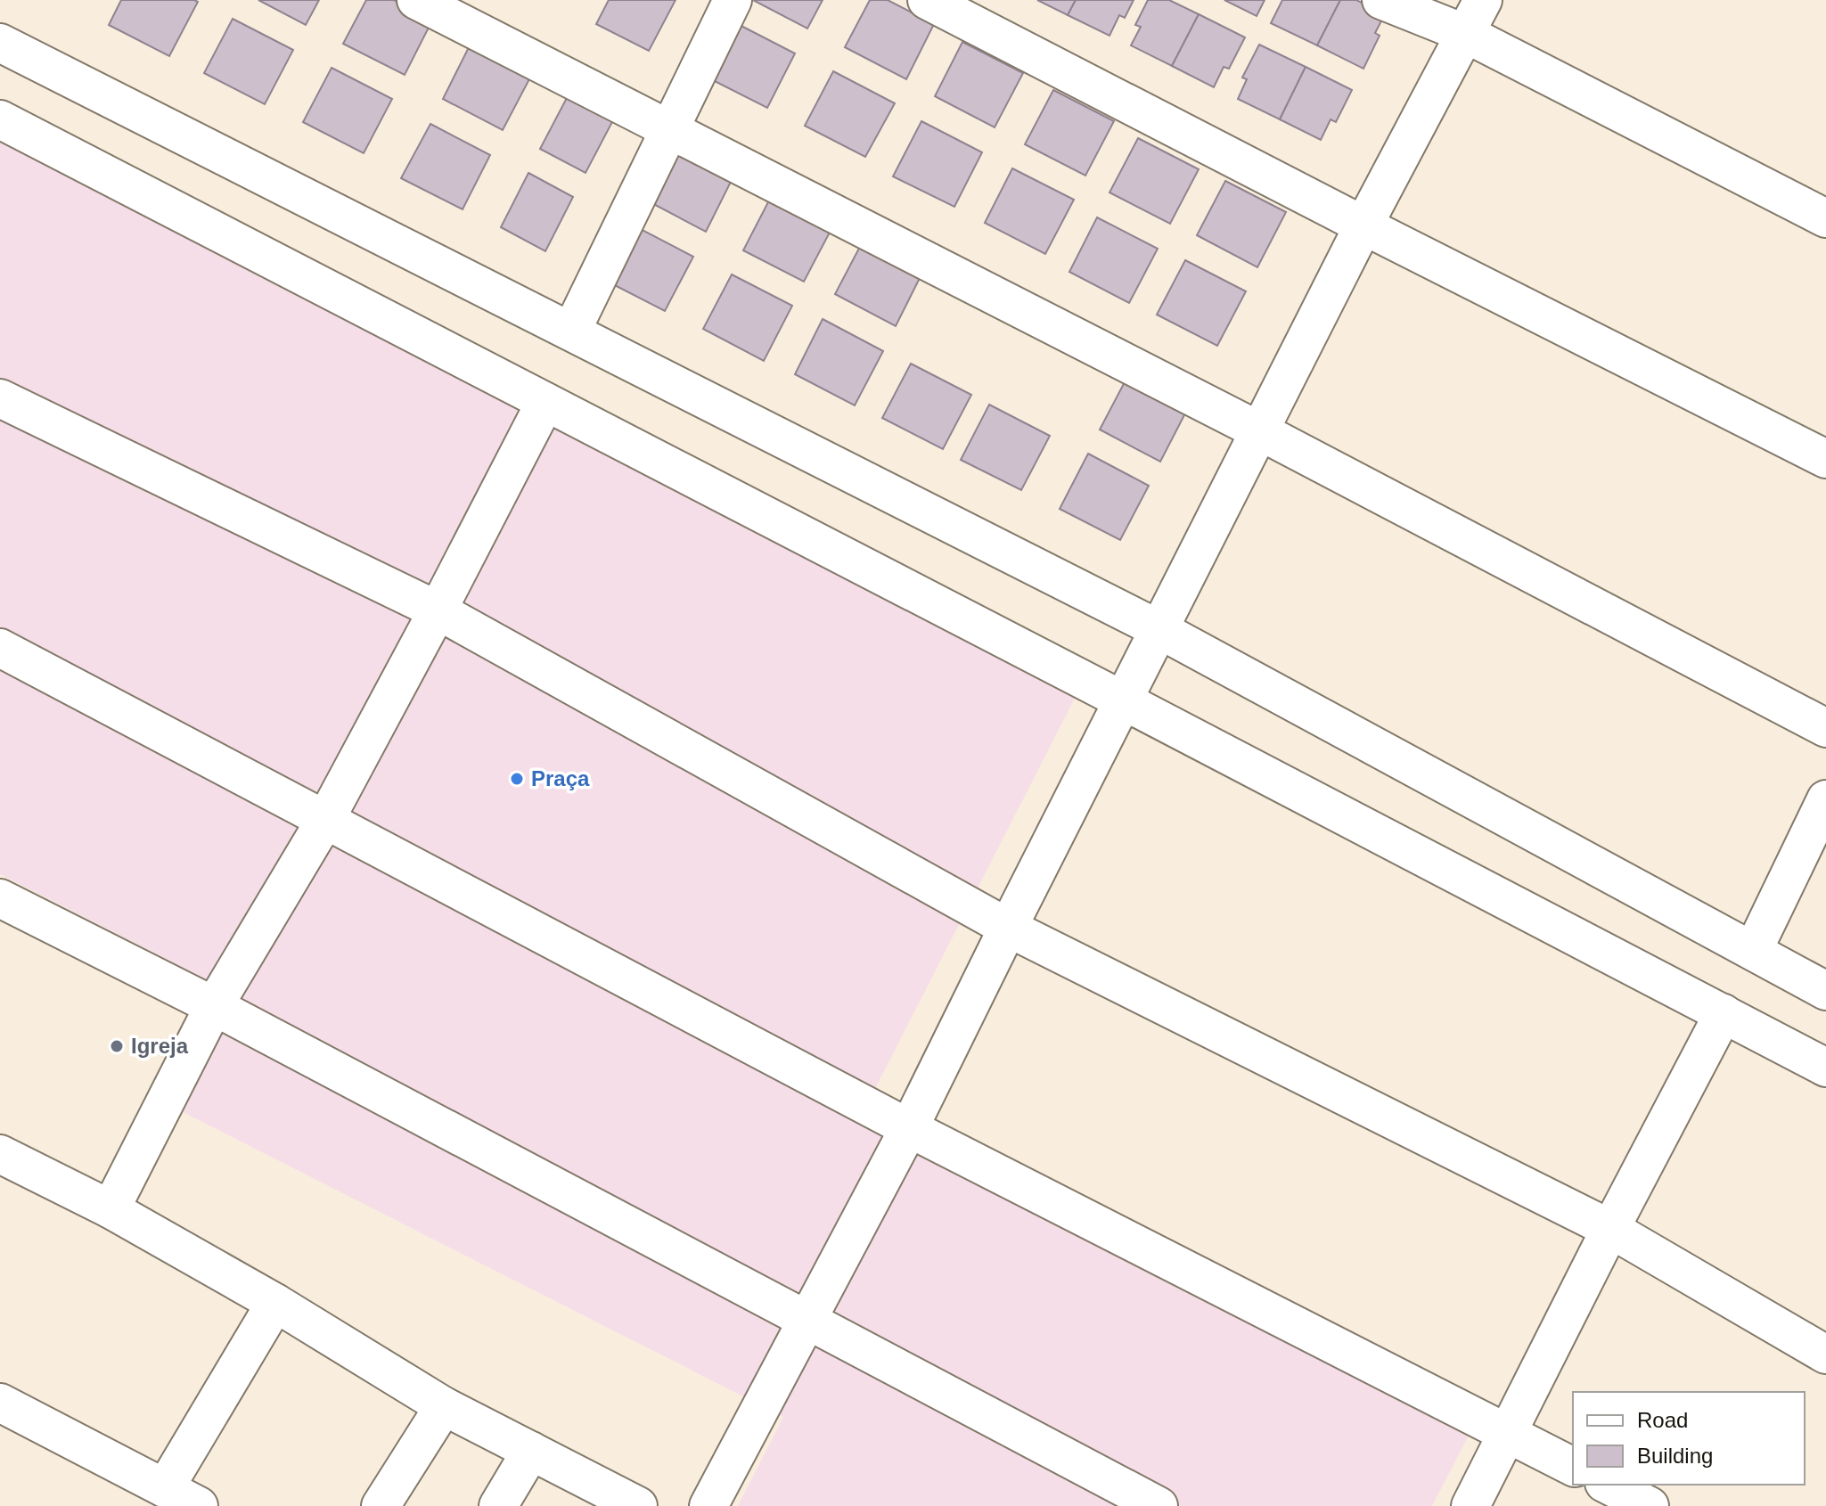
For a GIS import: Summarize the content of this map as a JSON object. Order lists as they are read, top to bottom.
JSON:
{
  "places": ["Praça", "Igreja"],
  "legend": ["Road", "Building"]
}
